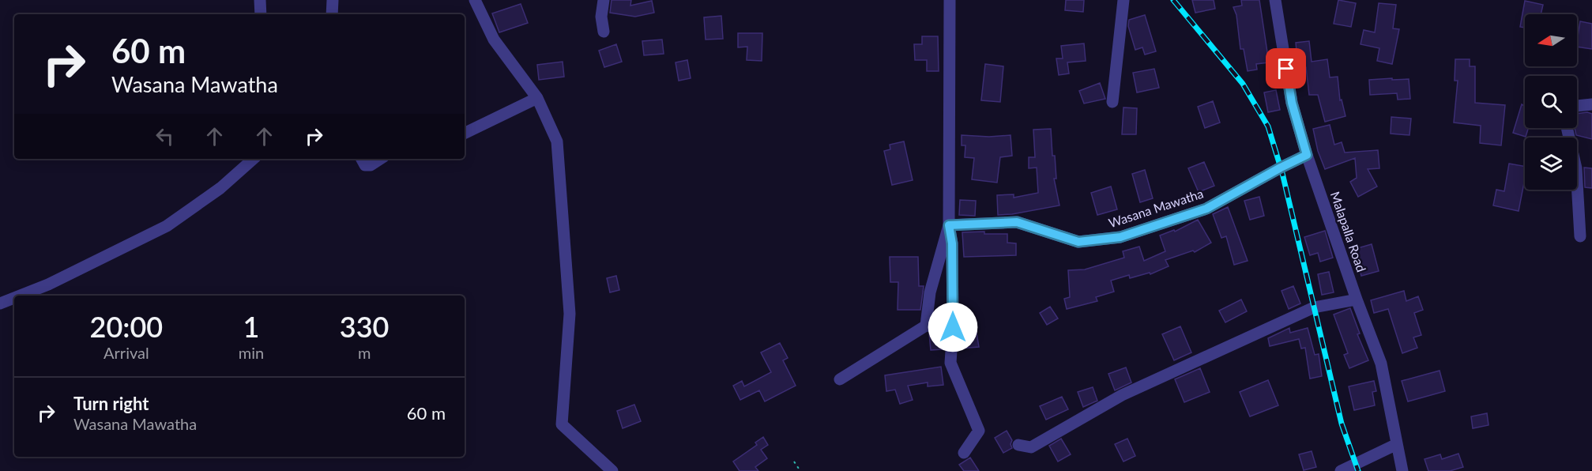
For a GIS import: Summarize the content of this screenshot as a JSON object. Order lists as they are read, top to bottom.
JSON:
{
  "streets": {
    "street": ["Wasana Mawatha", "Malapalla Road"]
  },
  "crossings": [
    ["Wasana Mawatha", "Malapalla Road"]
  ],
  "north": "left",
  "page": {
    "turn": ["60 m", "Wasana Mawatha"],
    "eta": [
      "20:00",
      "Arrival",
      "1",
      "min",
      "330",
      "m"
    ],
    "list": [
      {
        "name": "Turn right",
        "note": "Wasana Mawatha",
        "value": "60 m"
      }
    ]
  }
}
